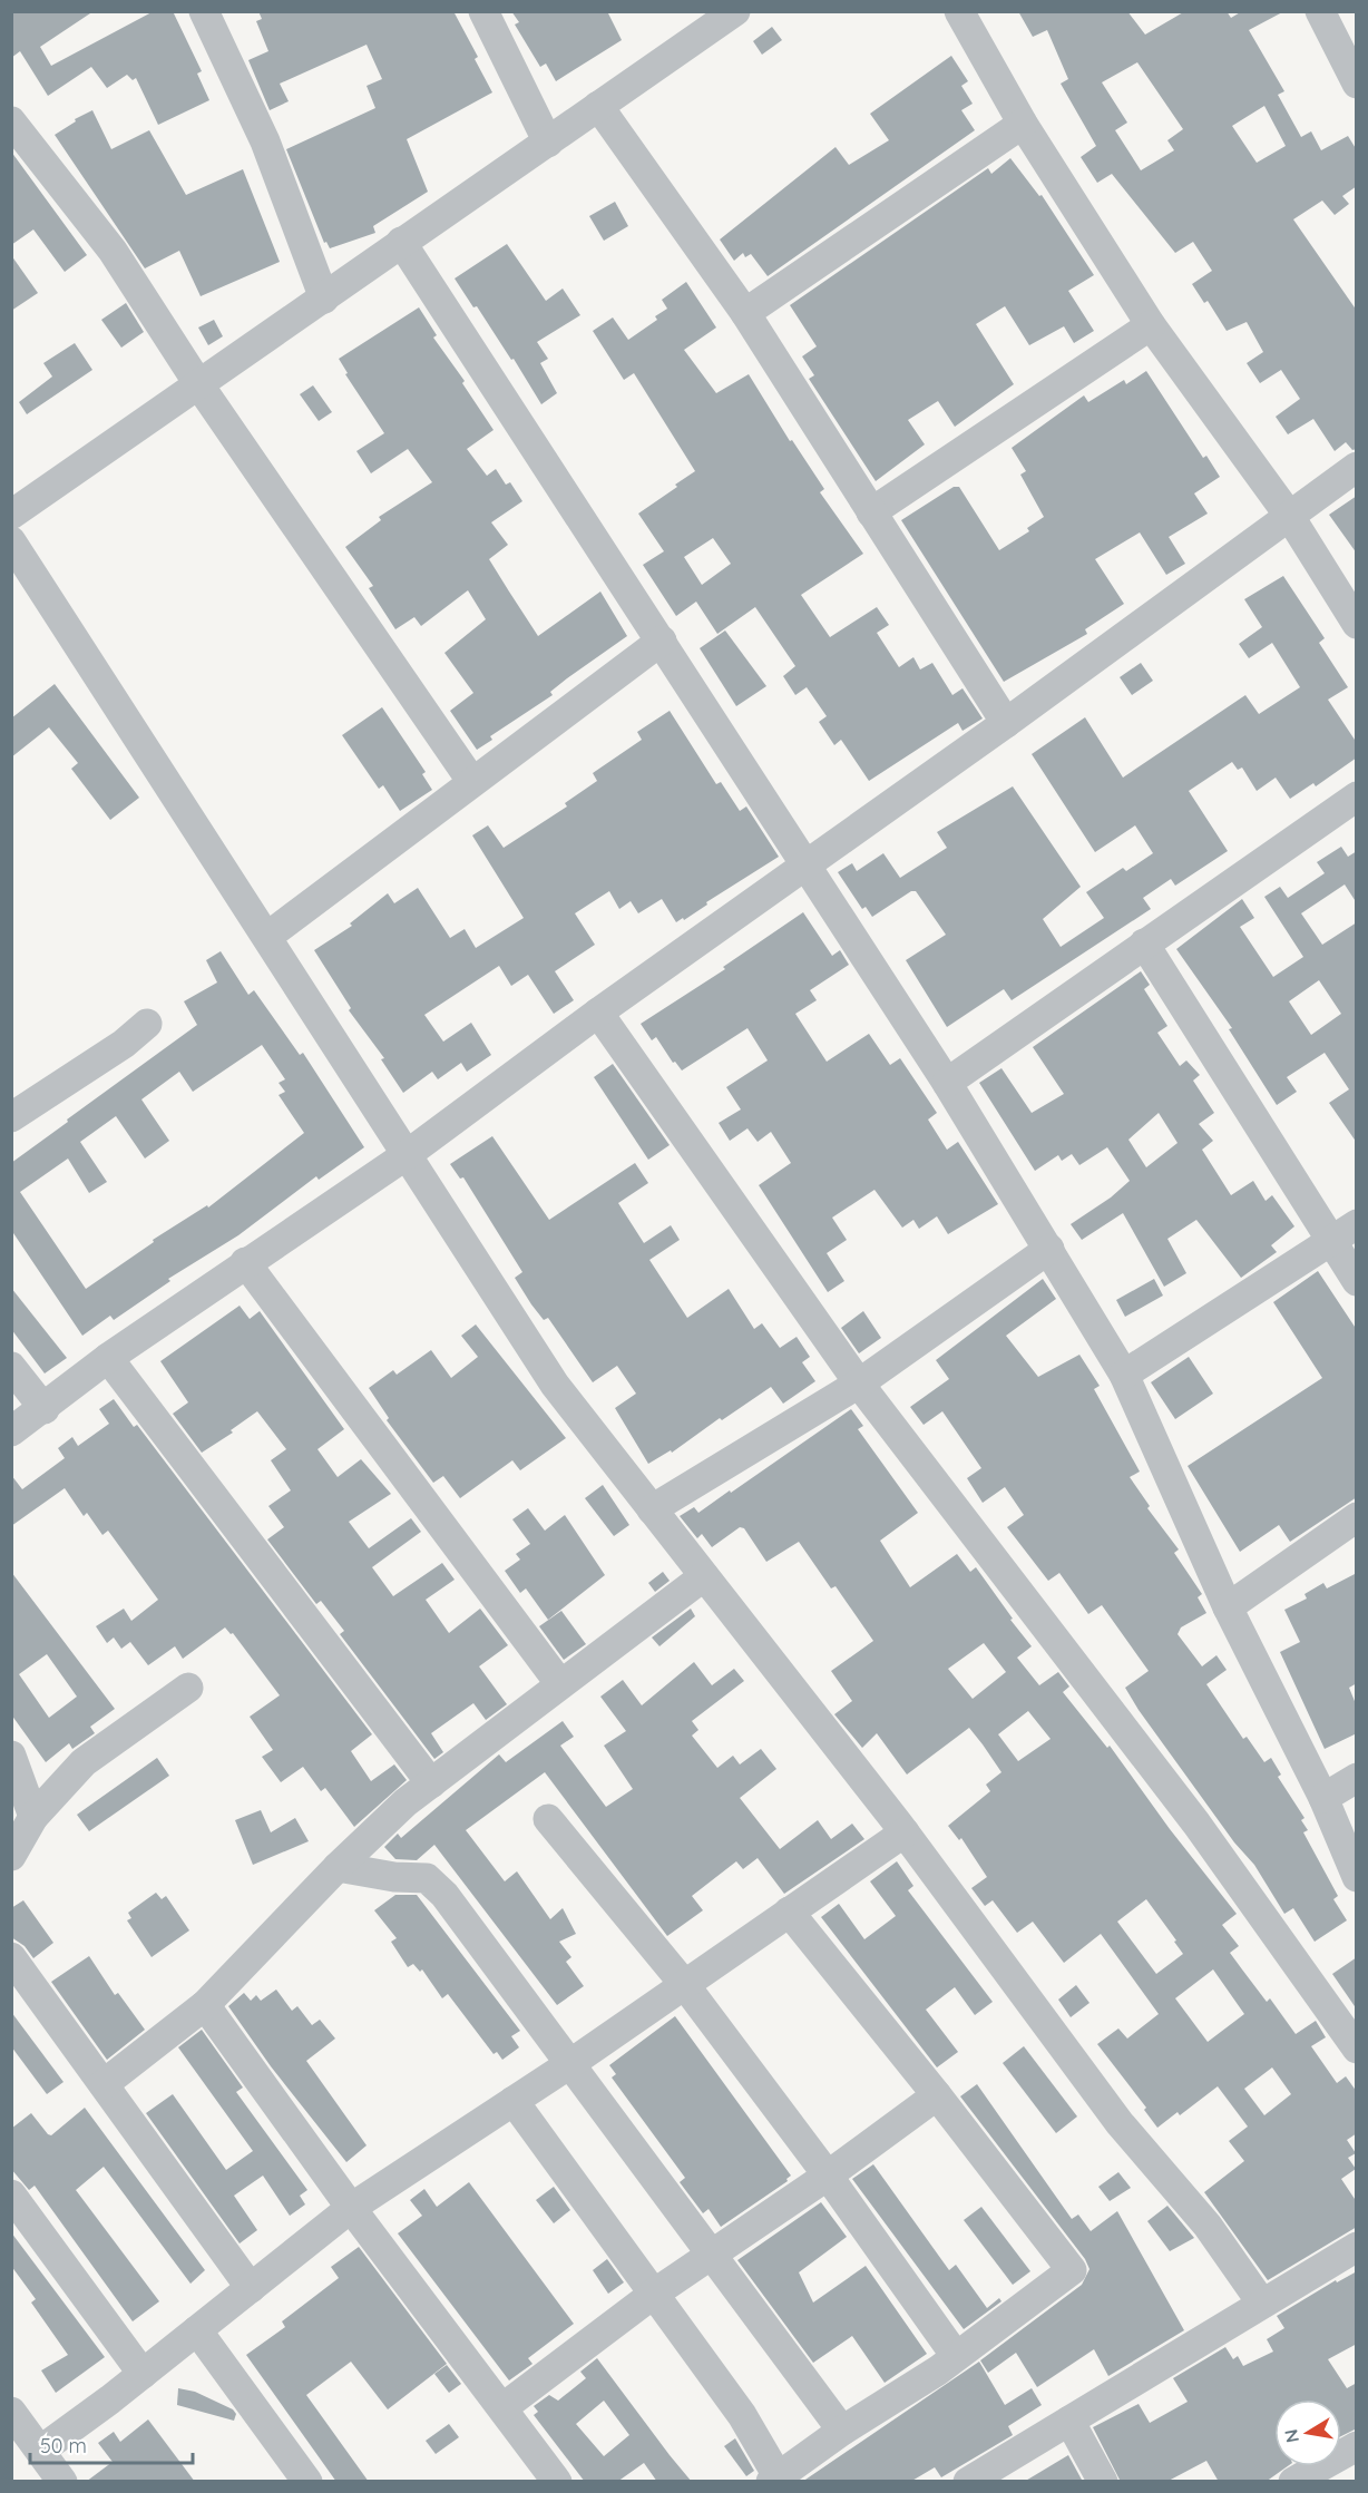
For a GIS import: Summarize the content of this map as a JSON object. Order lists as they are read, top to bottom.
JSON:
{
  "scale_bar": "50 m",
  "north": "left"
}
